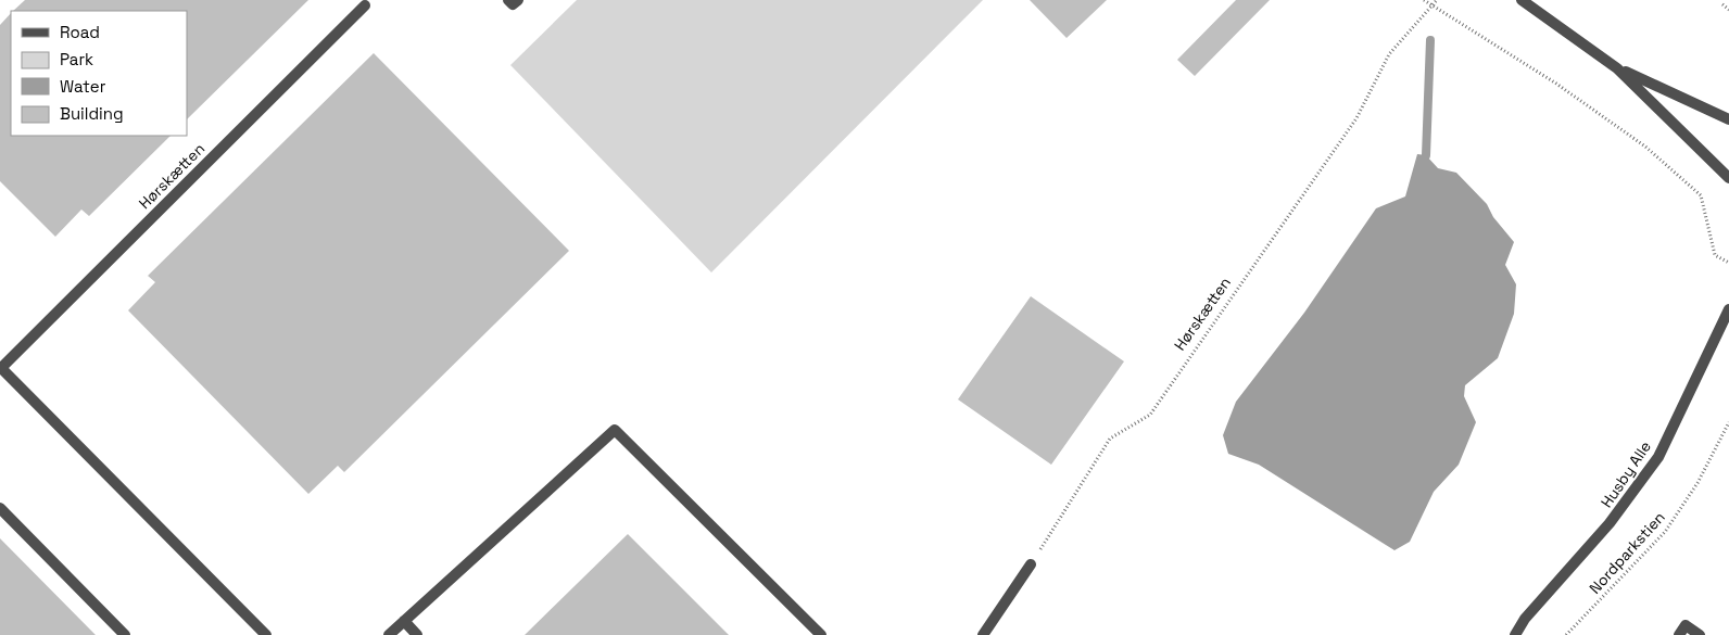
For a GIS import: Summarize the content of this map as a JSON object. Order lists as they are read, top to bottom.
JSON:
{
  "streets": {
    "street": ["Hørskætten", "Husby Alle"],
    "path": ["Nordparkstien"]
  },
  "legend": [
    "Road",
    "Park",
    "Water",
    "Building"
  ]
}
